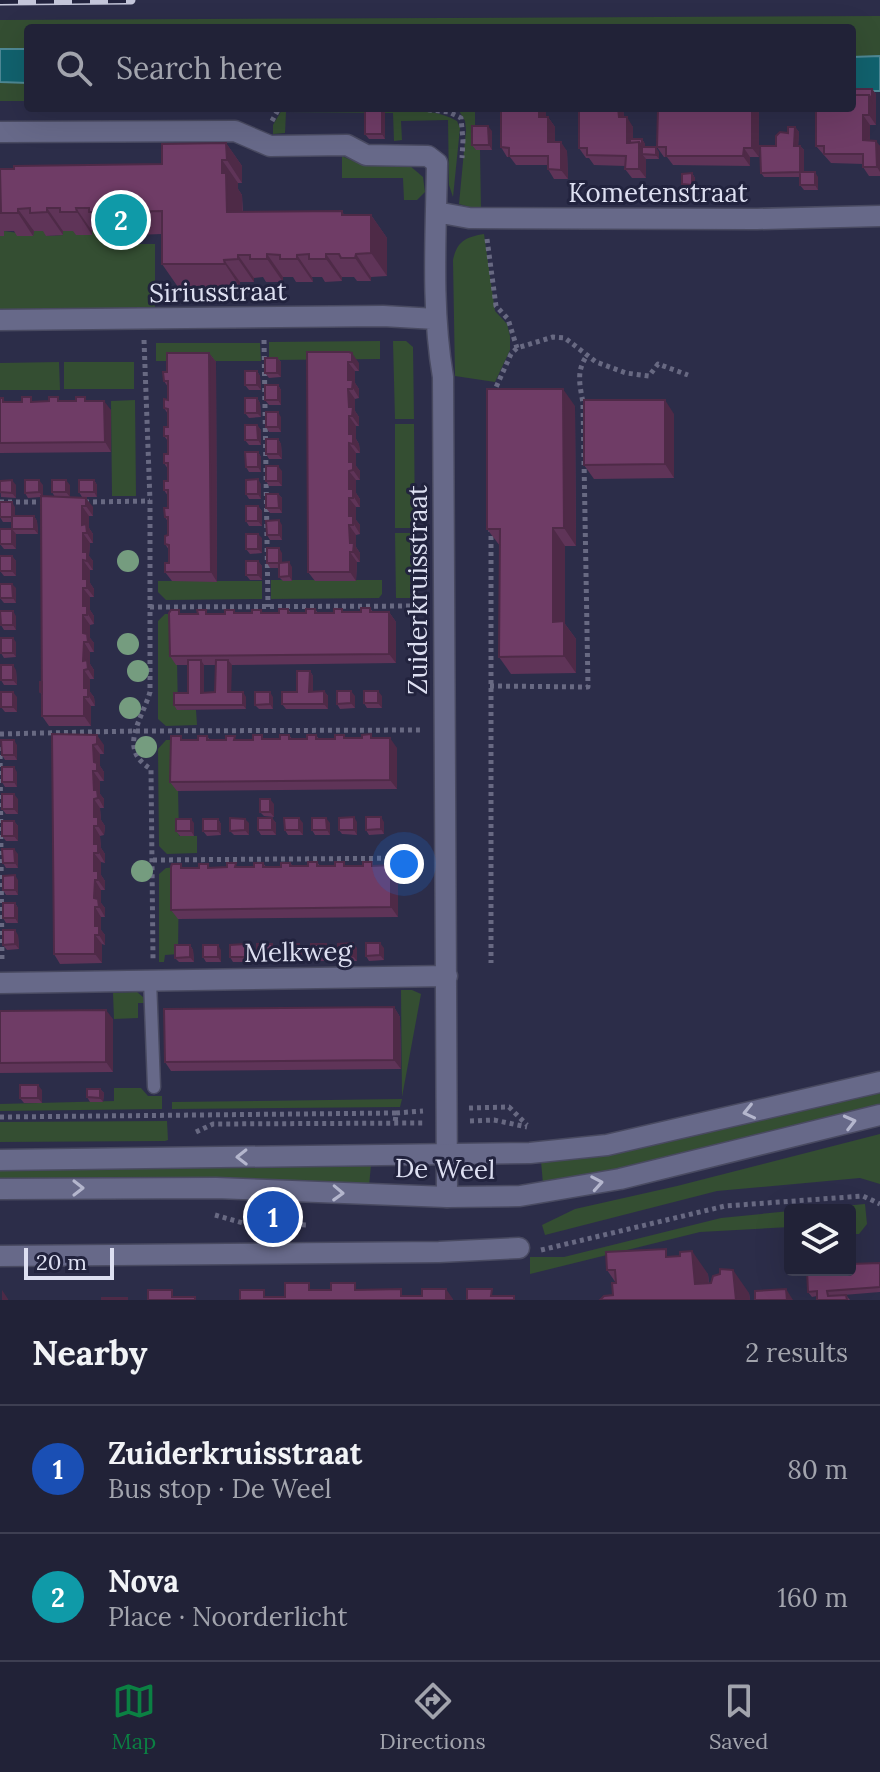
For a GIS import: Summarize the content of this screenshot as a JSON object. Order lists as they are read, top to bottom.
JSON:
{
  "streets": {
    "street": [
      "Kometenstraat",
      "Siriusstraat",
      "Zuiderkruisstraat",
      "Melkweg",
      "De Weel"
    ]
  },
  "crossings": [
    ["Kometenstraat", "Zuiderkruisstraat"],
    ["Siriusstraat", "Zuiderkruisstraat"],
    ["Zuiderkruisstraat", "Melkweg"],
    ["Zuiderkruisstraat", "De Weel"]
  ],
  "scale_bar": "20 m",
  "page": {
    "search": "Search here",
    "pins": ["2", "1"],
    "scale": "20 m",
    "heading": ["Nearby", "2 results"],
    "list": [
      {
        "mark": "1",
        "name": "Zuiderkruisstraat",
        "note": "Bus stop · De Weel",
        "value": "80 m"
      },
      {
        "mark": "2",
        "name": "Nova",
        "note": "Place · Noorderlicht",
        "value": "160 m"
      }
    ],
    "nav": ["Map", "Directions", "Saved"]
  }
}
